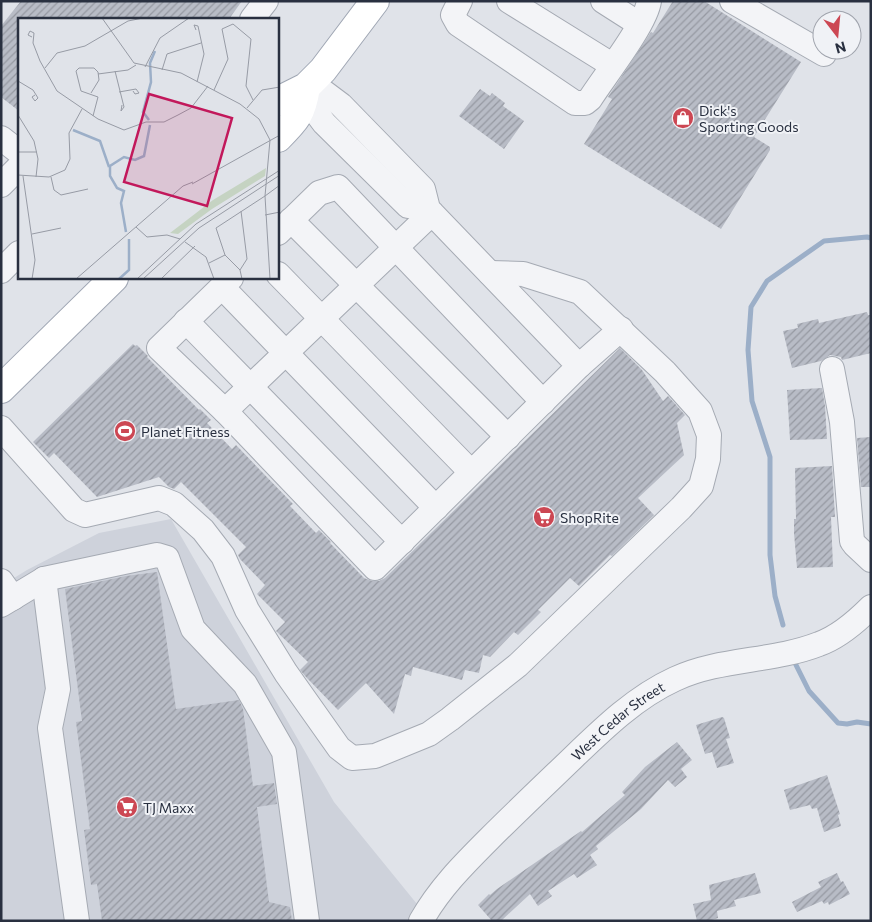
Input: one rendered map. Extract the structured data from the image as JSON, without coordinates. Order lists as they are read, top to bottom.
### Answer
{
  "streets": {
    "street": ["West Cedar Street"]
  },
  "places": {
    "shop": ["Dick's Sporting Goods"],
    "sports": ["Planet Fitness"],
    "supermarket": ["ShopRite", "TJ Maxx"]
  },
  "north": "bottom"
}
